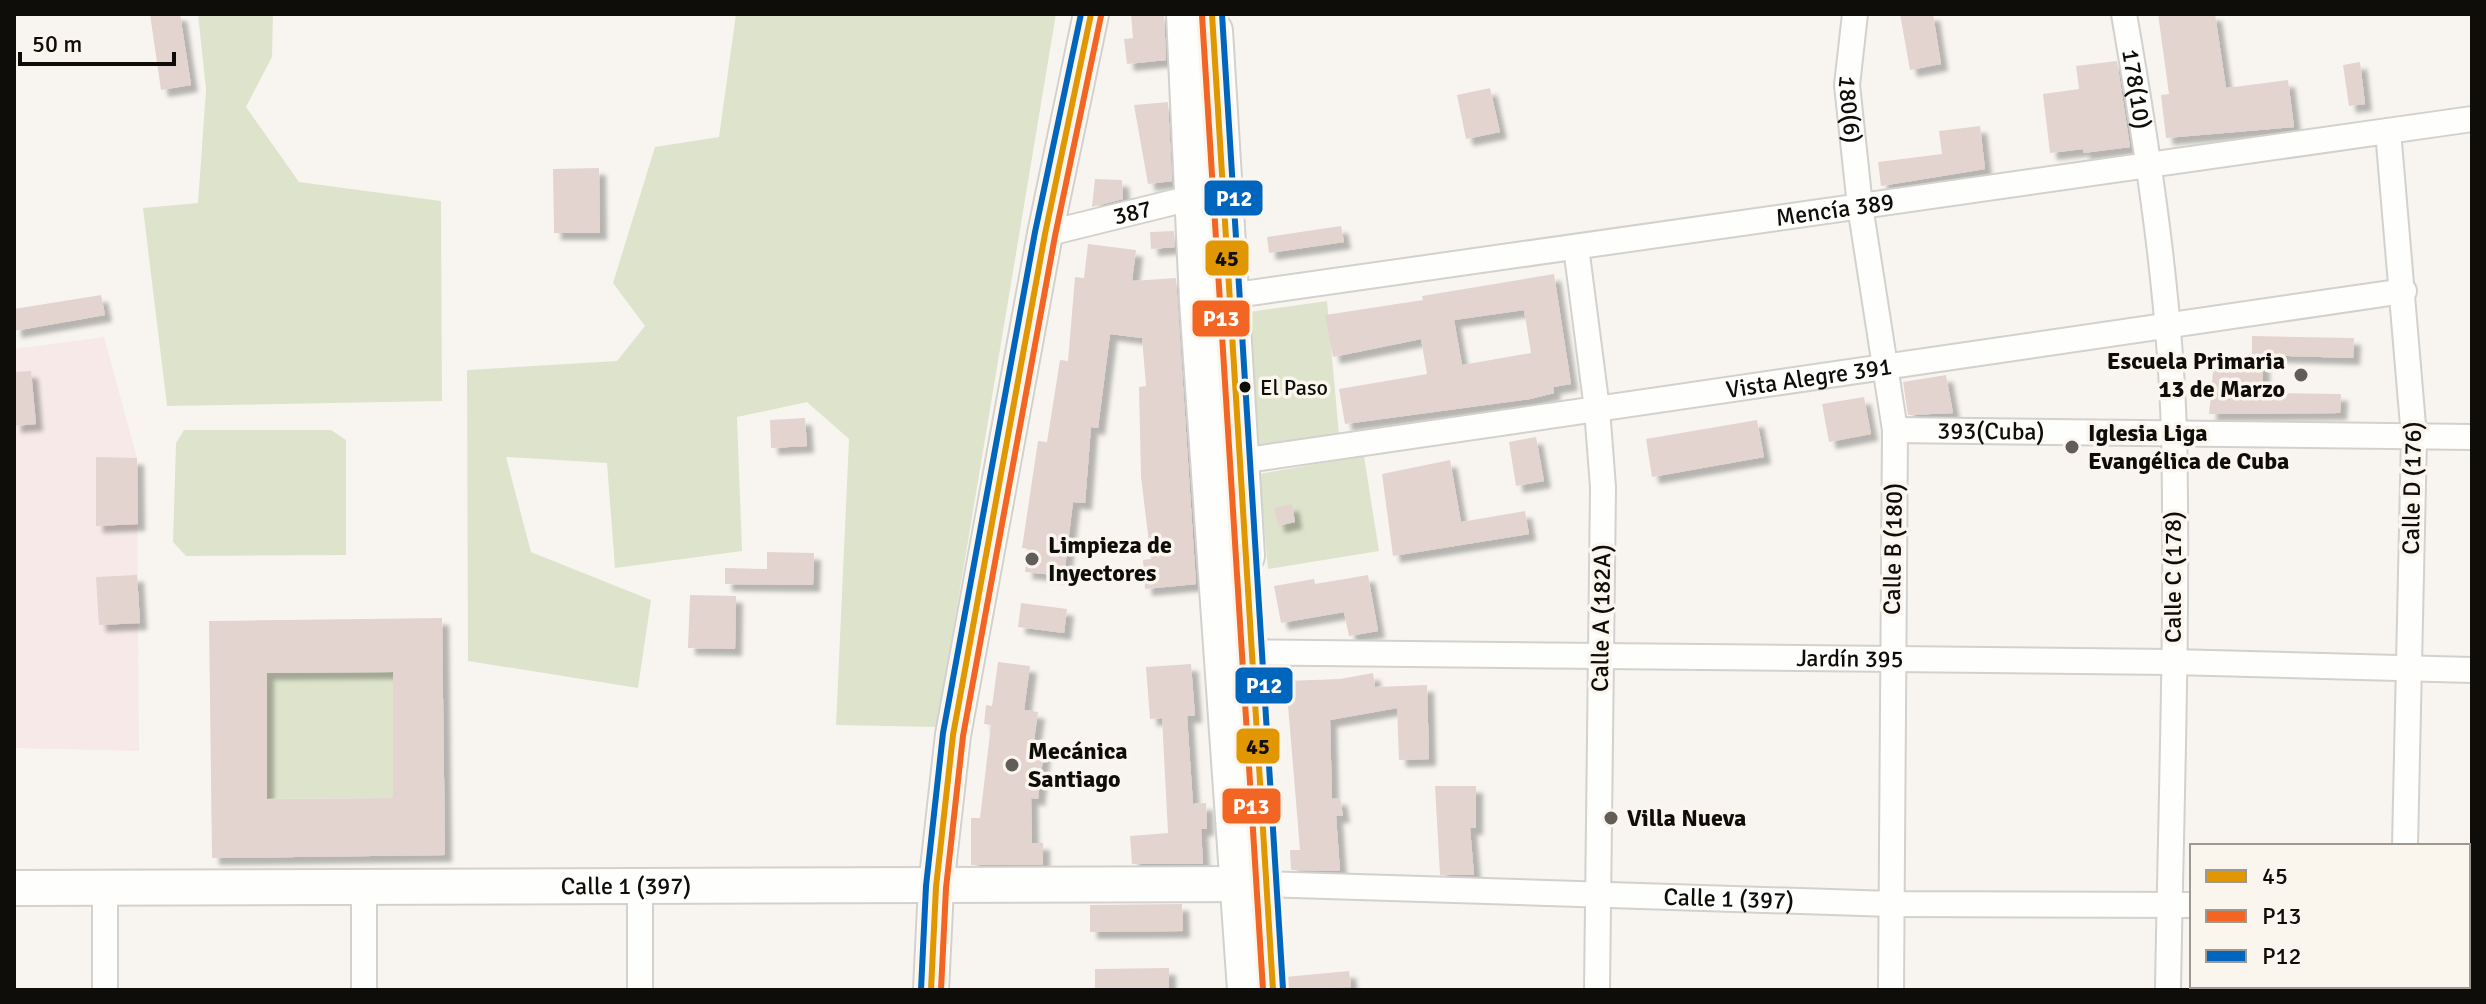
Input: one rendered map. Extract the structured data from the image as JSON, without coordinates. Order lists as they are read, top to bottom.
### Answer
{
  "streets": {
    "street": [
      "178(10)",
      "180(6)",
      "Mencía 389",
      "387",
      "Vista Alegre 391",
      "393(Cuba)",
      "Calle D (176)",
      "Calle B (180)",
      "Calle C (178)",
      "Calle A (182A)",
      "Jardín 395",
      "Calle 1 (397)"
    ]
  },
  "crossings": [
    ["178(10)", "Mencía 389"],
    ["178(10)", "Calle C (178)"],
    ["180(6)", "Mencía 389"],
    ["180(6)", "Calle B (180)"],
    ["Mencía 389", "Calle D (176)"],
    ["Mencía 389", "Calle B (180)"],
    ["Mencía 389", "Calle C (178)"],
    ["Mencía 389", "Calle A (182A)"],
    ["Vista Alegre 391", "Calle D (176)"],
    ["Vista Alegre 391", "Calle B (180)"],
    ["Vista Alegre 391", "Calle C (178)"],
    ["Vista Alegre 391", "Calle A (182A)"],
    ["393(Cuba)", "Calle D (176)"],
    ["393(Cuba)", "Calle B (180)"],
    ["393(Cuba)", "Calle C (178)"],
    ["Calle D (176)", "Jardín 395"],
    ["Calle B (180)", "Jardín 395"],
    ["Calle B (180)", "Calle 1 (397)"],
    ["Calle C (178)", "Jardín 395"],
    ["Calle C (178)", "Calle 1 (397)"],
    ["Calle A (182A)", "Jardín 395"],
    ["Calle A (182A)", "Calle 1 (397)"]
  ],
  "places": [
    "Escuela Primaria 13 de Marzo",
    "El Paso",
    "Iglesia Liga Evangélica de Cuba",
    "Limpieza de Inyectores",
    "Mecánica Santiago",
    "Villa Nueva"
  ],
  "lines": ["transit line 45", "transit line P12", "transit line P13"],
  "legend": ["45", "P13", "P12"],
  "scale_bar": "50 m"
}
